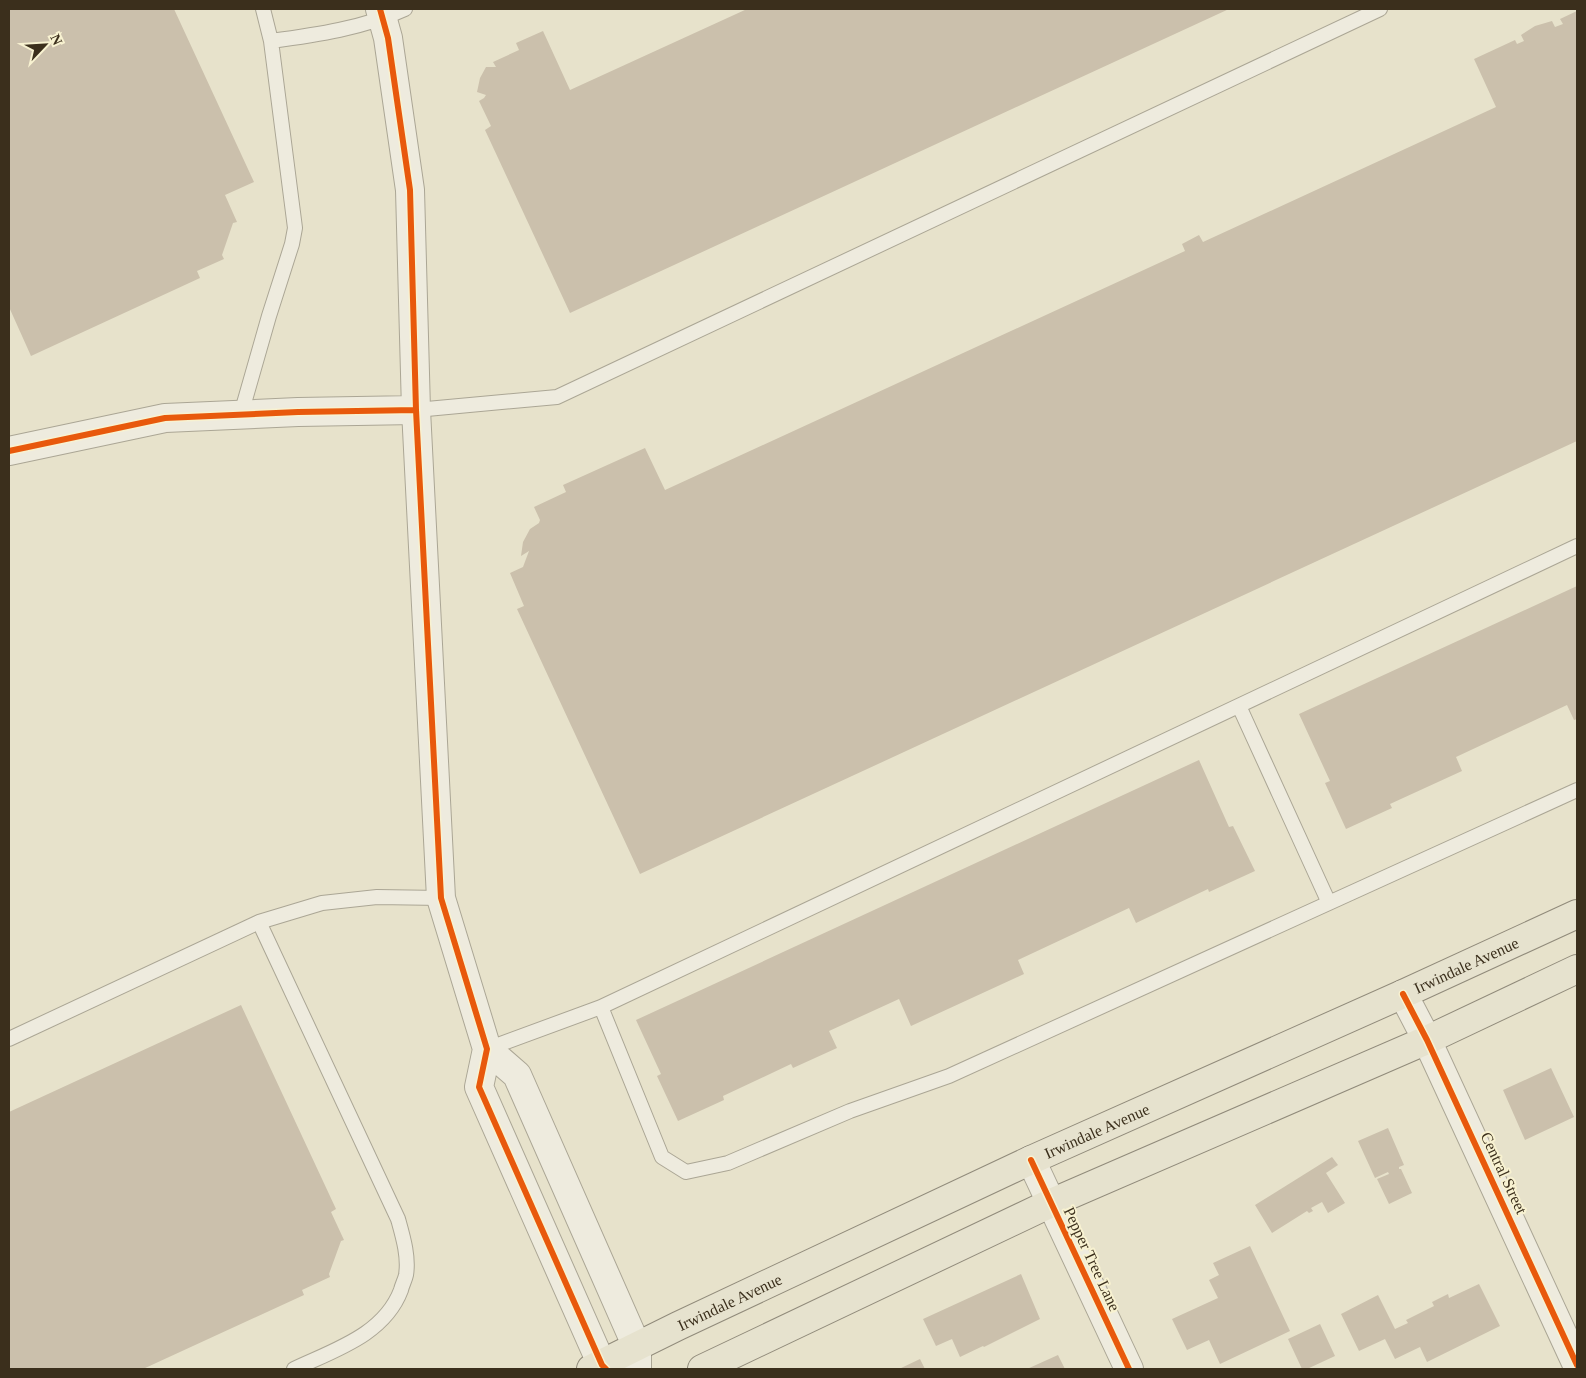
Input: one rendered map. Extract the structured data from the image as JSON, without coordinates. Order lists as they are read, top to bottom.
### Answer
{
  "streets": {
    "main road": ["Irwindale Avenue"],
    "street": ["Central Street", "Pepper Tree Lane"]
  },
  "crossings": [
    ["Irwindale Avenue", "Central Street"],
    ["Irwindale Avenue", "Pepper Tree Lane"]
  ],
  "north": "top right"
}
